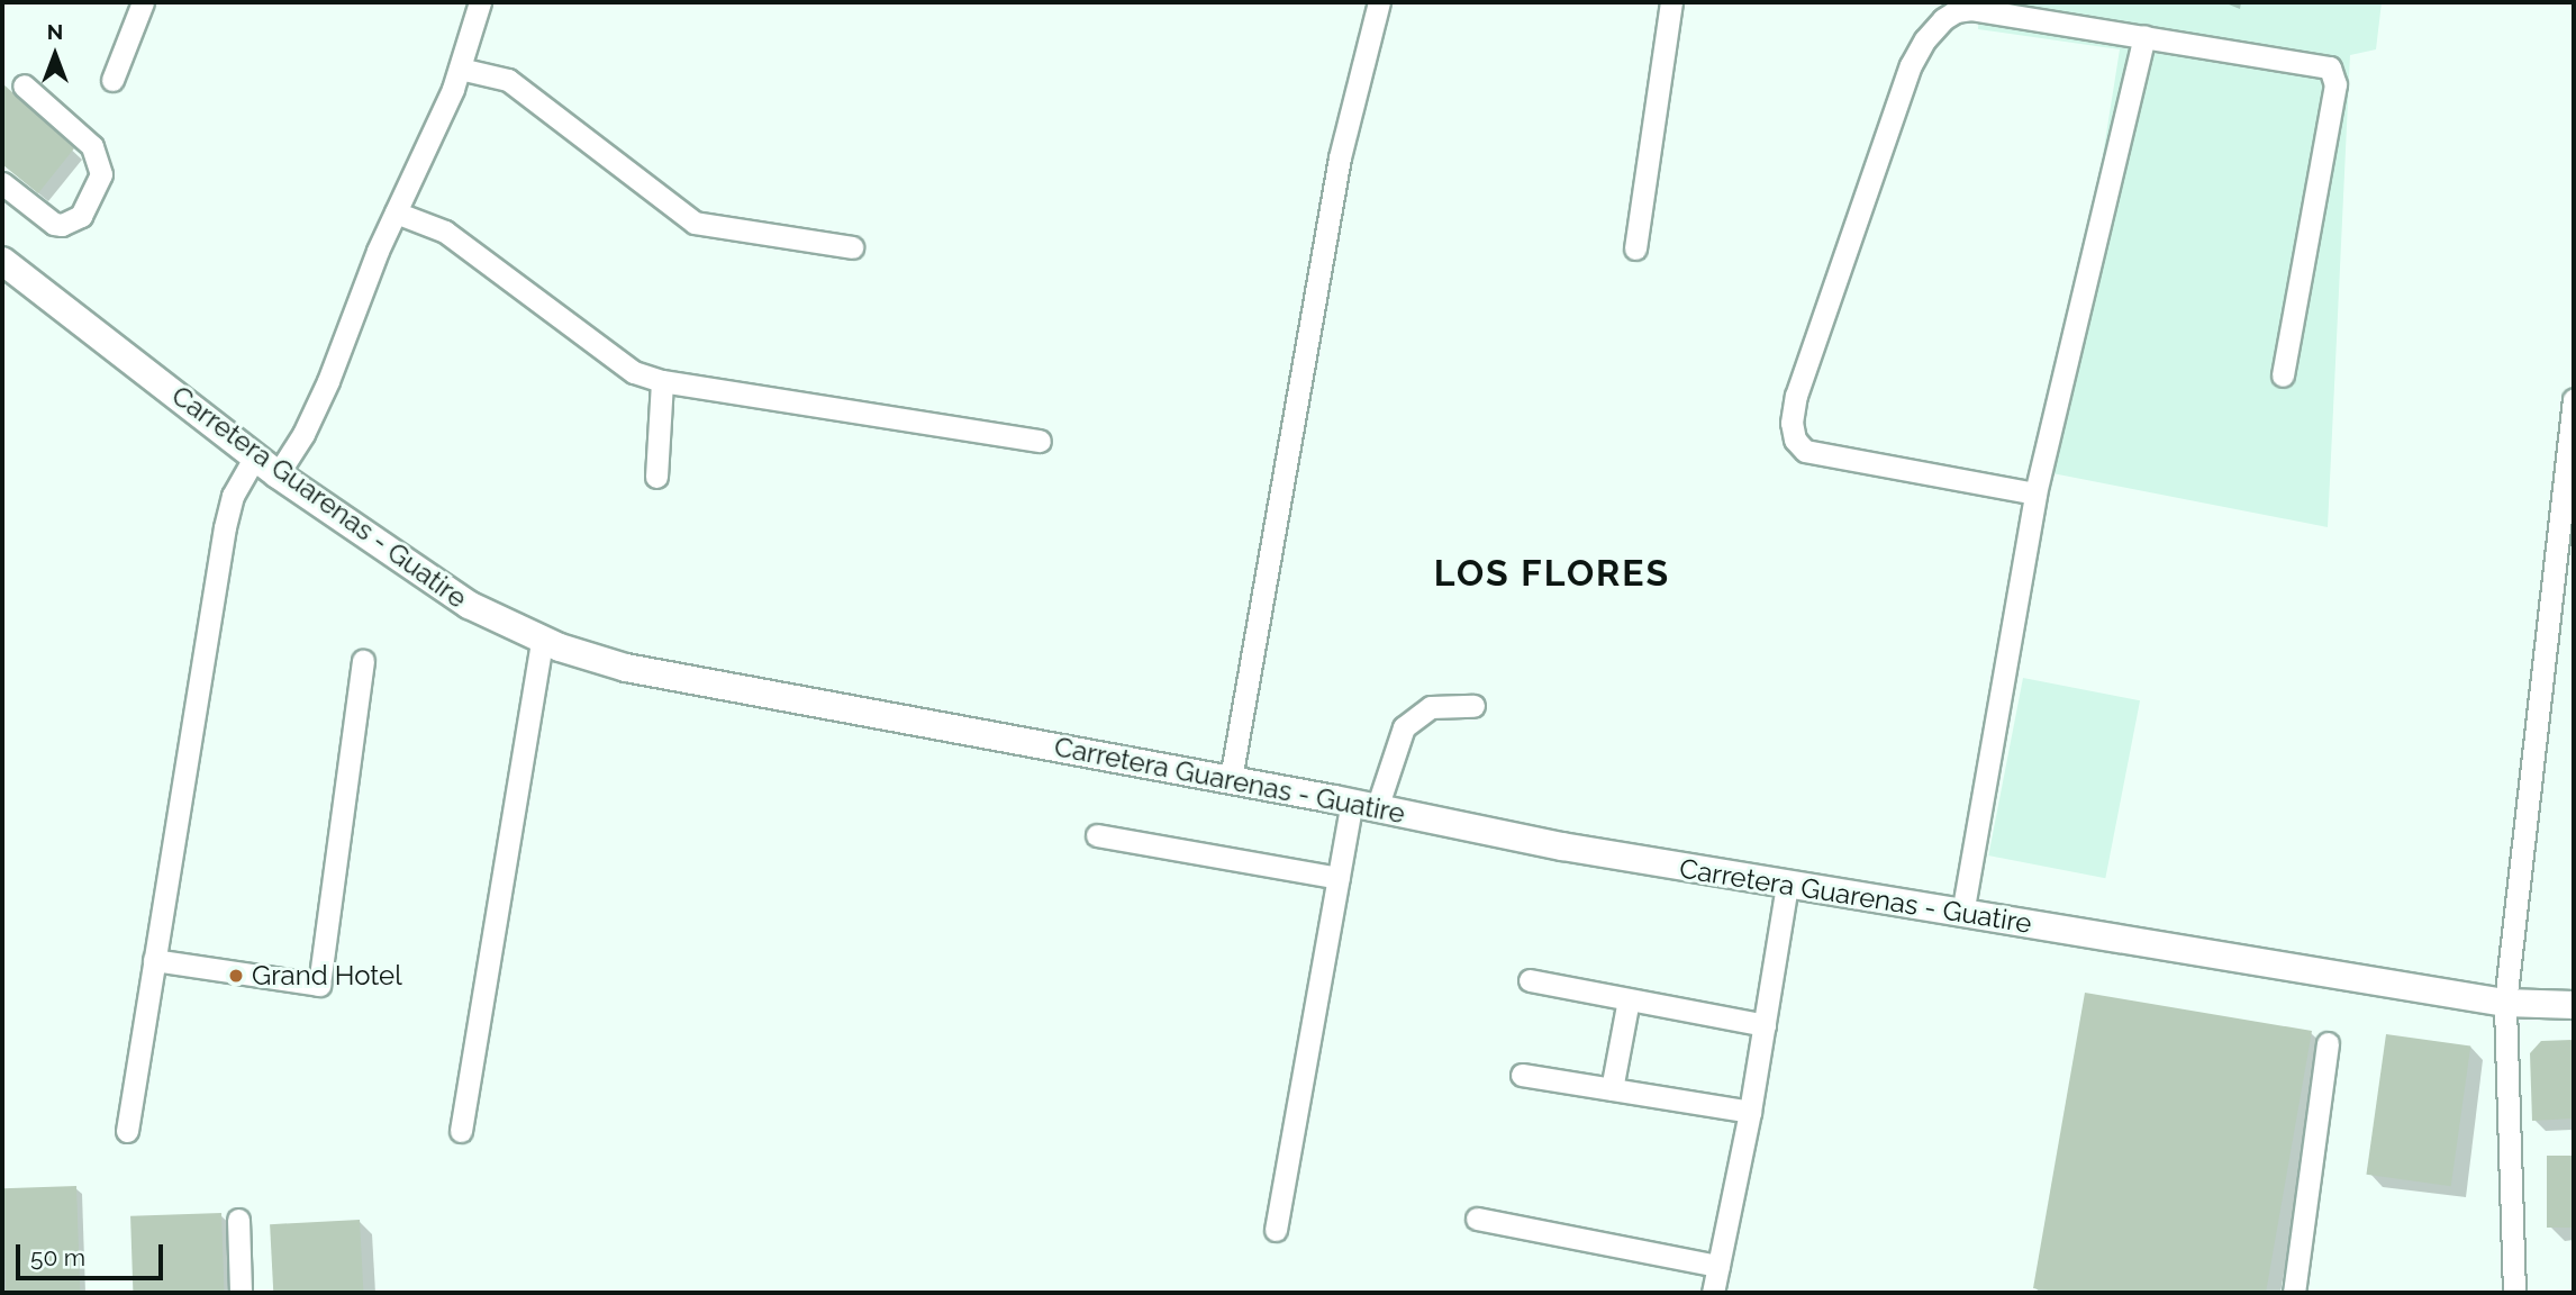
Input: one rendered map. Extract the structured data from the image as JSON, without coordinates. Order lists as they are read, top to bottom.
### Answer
{
  "streets": {
    "main road": ["Carretera Guarenas - Guatire"]
  },
  "districts": ["LOS FLORES"],
  "places": ["Grand Hotel"],
  "scale_bar": "50 m",
  "north": "top"
}
